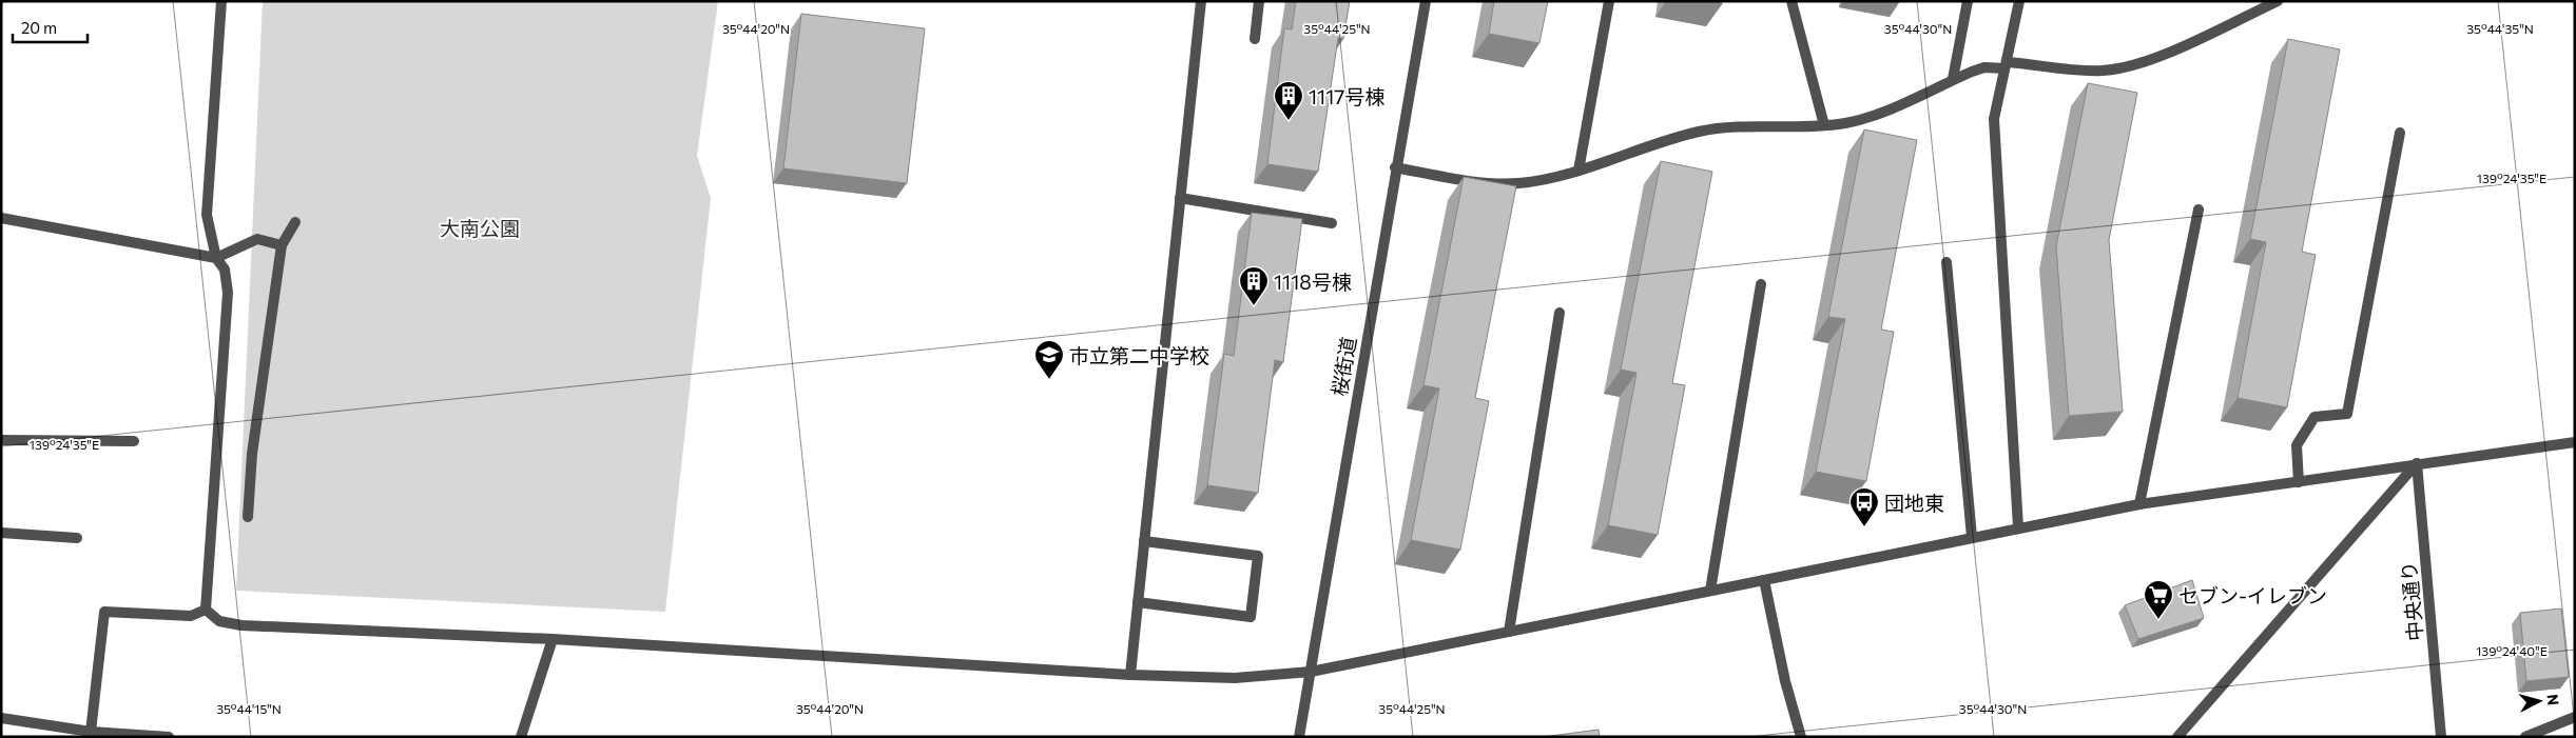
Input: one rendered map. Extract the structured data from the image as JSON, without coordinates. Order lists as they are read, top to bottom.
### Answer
{
  "streets": {
    "street": ["桜街道", "中央通り"]
  },
  "parks": ["大南公園"],
  "places": {
    "building": ["1117号棟", "1118号棟"],
    "school or university": ["市立第二中学校"],
    "bus stop": ["団地東"],
    "supermarket": ["セブン-イレブン"]
  },
  "scale_bar": "20 m",
  "north": "right",
  "coordinates": [
    "35°44'20\"N",
    "35°44'25\"N",
    "35°44'30\"N",
    "35°44'35\"N",
    "139°24'35\"E",
    "139°24'40\"E",
    "35°44'15\"N"
  ]
}
